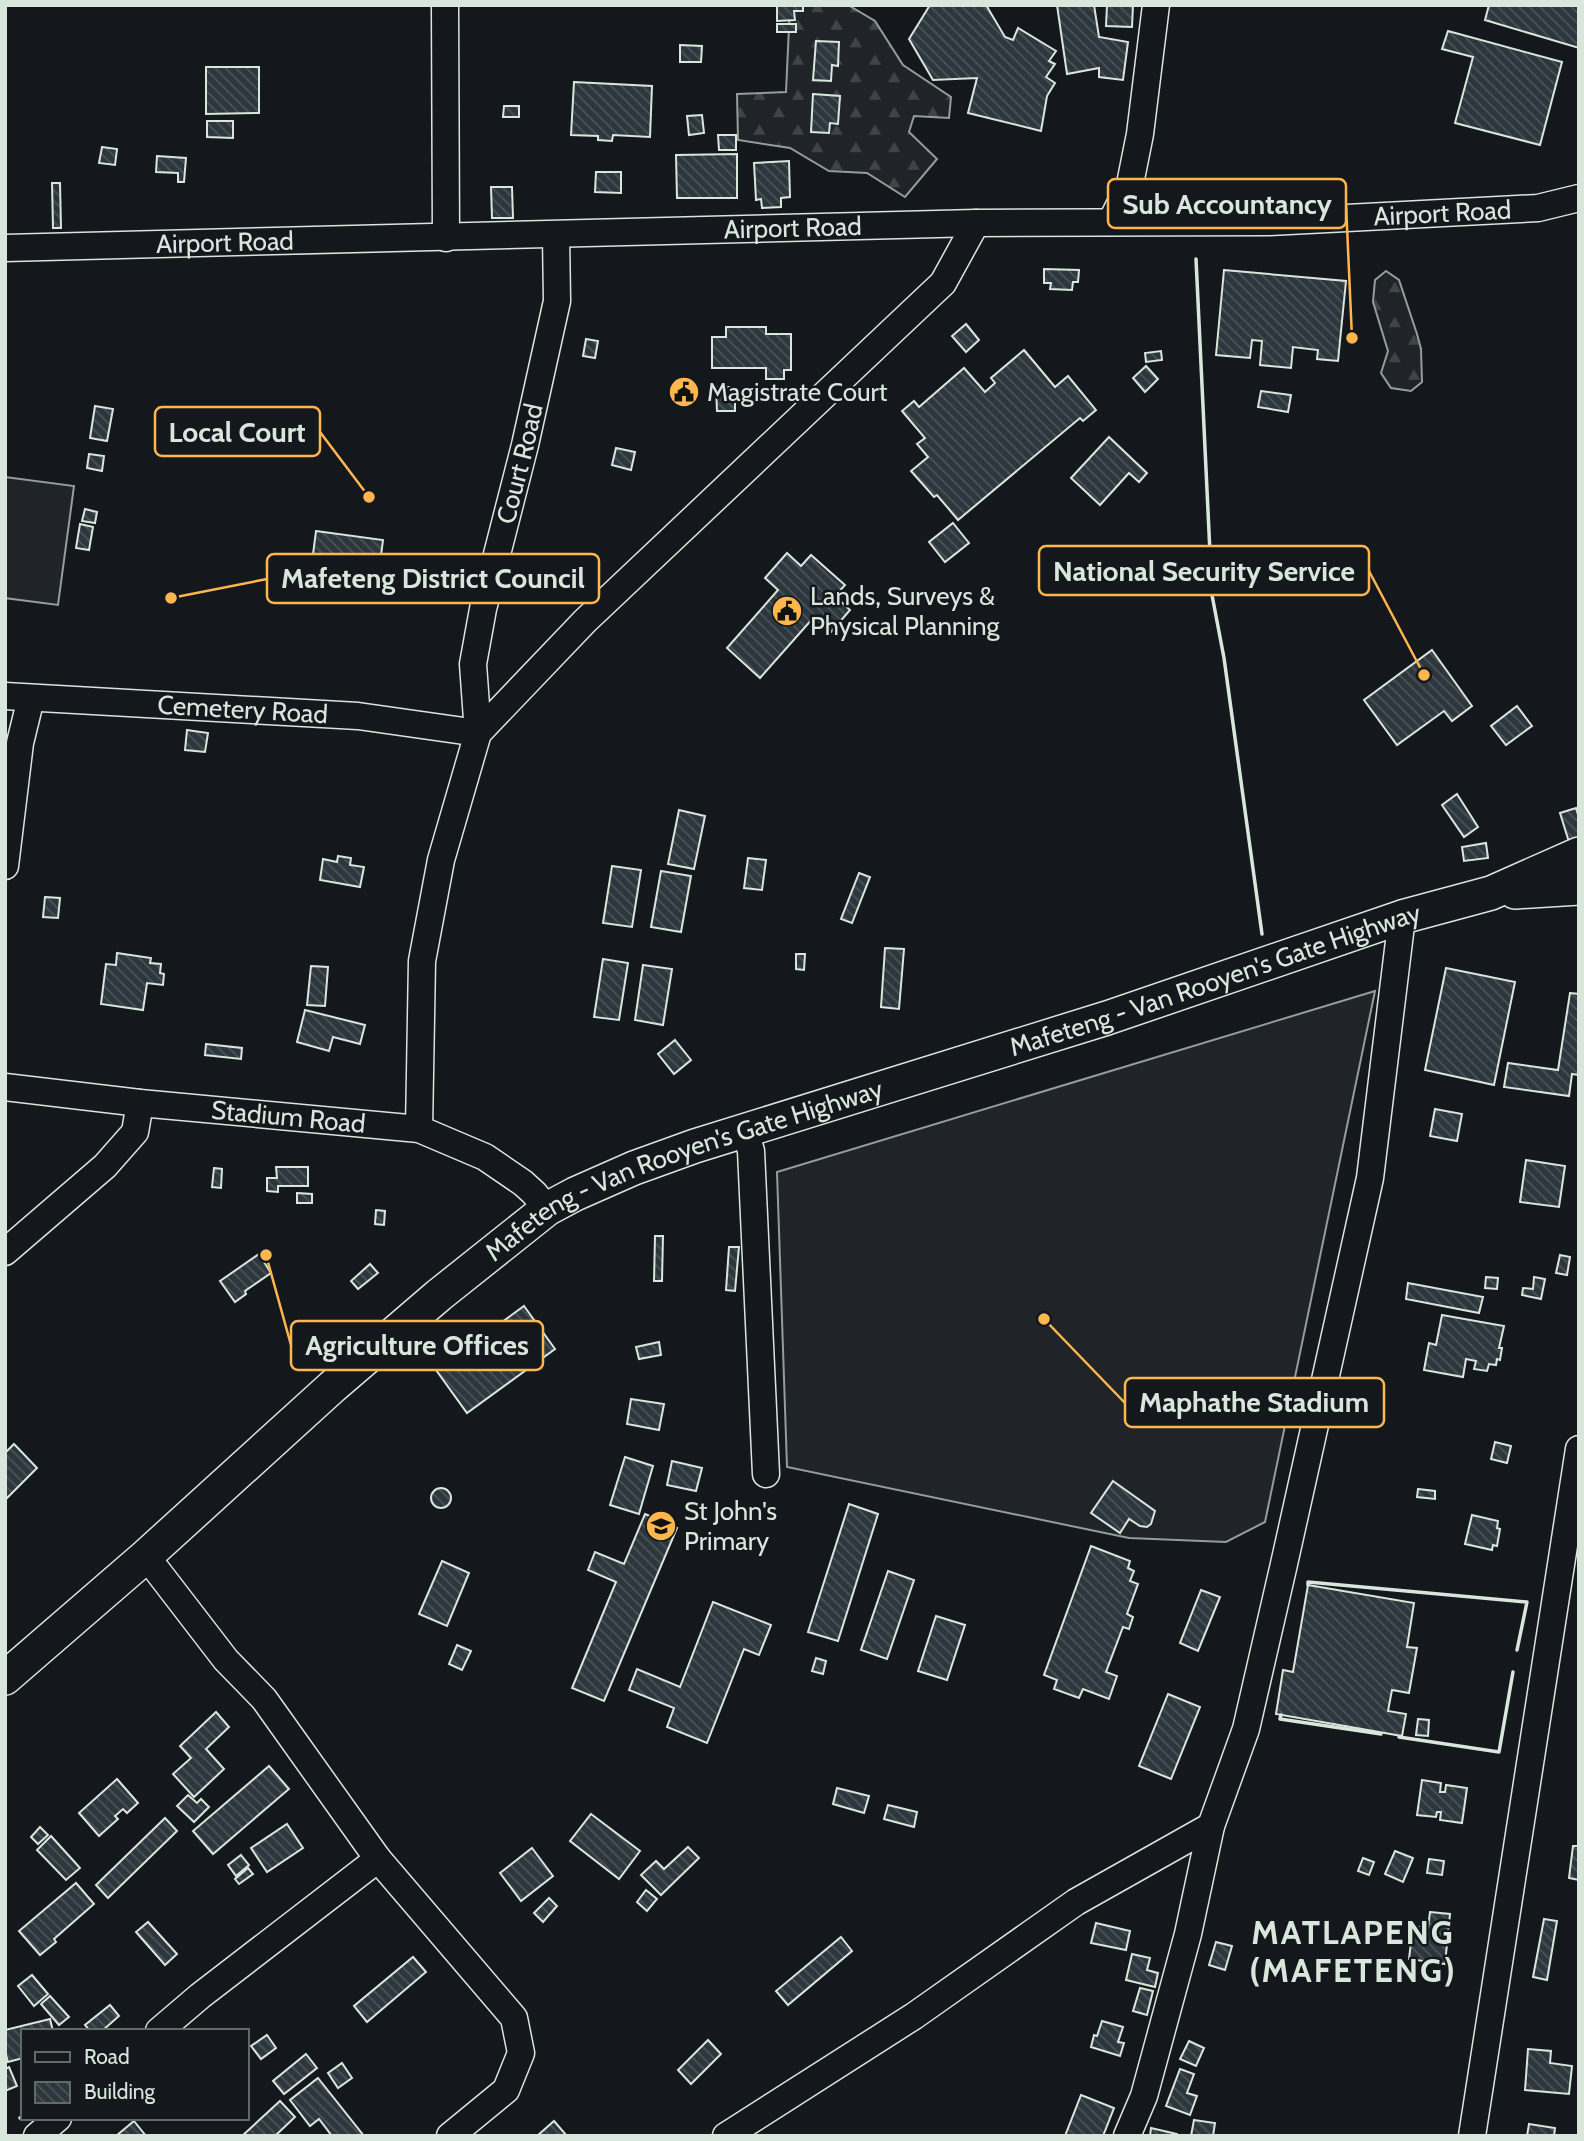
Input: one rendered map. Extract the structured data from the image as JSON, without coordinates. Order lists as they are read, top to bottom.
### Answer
{
  "streets": {
    "main road": ["Mafeteng - Van Rooyen's Gate Highway"],
    "street": [
      "Airport Road",
      "Court Road",
      "Cemetery Road",
      "Stadium Road"
    ]
  },
  "crossings": [
    ["Airport Road", "Court Road"],
    ["Court Road", "Cemetery Road"],
    ["Mafeteng - Van Rooyen's Gate Highway", "Stadium Road"]
  ],
  "districts": ["MATLAPENG (MAFETENG)"],
  "places": {
    "other": [
      "Sub Accountancy",
      "Local Court",
      "Mafeteng District Council",
      "National Security Service",
      "Agriculture Offices",
      "Maphathe Stadium"
    ],
    "public building": ["Magistrate Court", "Lands, Surveys & Physical Planning"],
    "school or university": ["St John's Primary"]
  },
  "legend": ["Road", "Building"]
}
